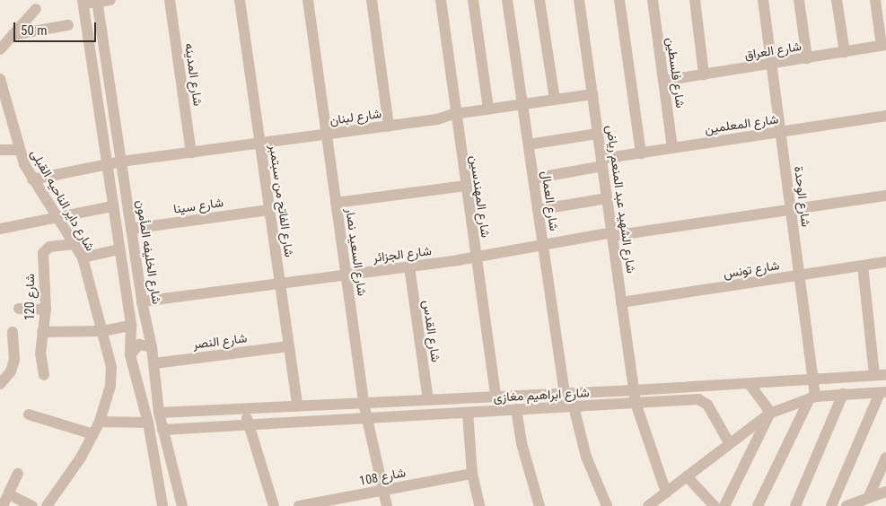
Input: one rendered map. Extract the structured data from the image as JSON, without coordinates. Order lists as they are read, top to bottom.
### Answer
{
  "streets": {
    "street": [
      "شارع العراق",
      "شارع فلسطين",
      "شارع المدينه",
      "شارع لبنان",
      "شارع المعلمين",
      "شارع المهندسين",
      "شارع الوحدة",
      "شارع الشهيد عبد المنعم رياض",
      "شارع داير الناحيه القبلى",
      "شارع الفاتح من سبتمبر",
      "شارع العمال",
      "شارع سينا",
      "شارع الخليفه المأمون",
      "شارع السعيد نصار",
      "شارع الجزائر",
      "شارع تونس",
      "شارع 120",
      "شارع القدس",
      "شارع النصر",
      "شارع ابراهيم مغازى",
      "شارع 108"
    ]
  },
  "crossings": [
    ["شارع العراق", "شارع فلسطين"],
    ["شارع العراق", "شارع الوحدة"],
    ["شارع فلسطين", "شارع المعلمين"],
    ["شارع المدينه", "شارع لبنان"],
    ["شارع لبنان", "شارع المهندسين"],
    ["شارع لبنان", "شارع الشهيد عبد المنعم رياض"],
    ["شارع لبنان", "شارع داير الناحيه القبلى"],
    ["شارع لبنان", "شارع الفاتح من سبتمبر"],
    ["شارع لبنان", "شارع العمال"],
    ["شارع لبنان", "شارع الخليفه المأمون"],
    ["شارع لبنان", "شارع السعيد نصار"],
    ["شارع المعلمين", "شارع الوحدة"],
    ["شارع المعلمين", "شارع الشهيد عبد المنعم رياض"],
    ["شارع المعلمين", "شارع العمال"],
    ["شارع المهندسين", "شارع الجزائر"],
    ["شارع المهندسين", "شارع ابراهيم مغازى"],
    ["شارع الوحدة", "شارع الجزائر"],
    ["شارع الوحدة", "شارع تونس"],
    ["شارع الوحدة", "شارع ابراهيم مغازى"],
    ["شارع الشهيد عبد المنعم رياض", "شارع الجزائر"],
    ["شارع الشهيد عبد المنعم رياض", "شارع تونس"],
    ["شارع الشهيد عبد المنعم رياض", "شارع ابراهيم مغازى"],
    ["شارع داير الناحيه القبلى", "شارع 120"],
    ["شارع الفاتح من سبتمبر", "شارع سينا"],
    ["شارع الفاتح من سبتمبر", "شارع الجزائر"],
    ["شارع الفاتح من سبتمبر", "شارع النصر"],
    ["شارع الفاتح من سبتمبر", "شارع ابراهيم مغازى"],
    ["شارع العمال", "شارع الجزائر"],
    ["شارع العمال", "شارع ابراهيم مغازى"],
    ["شارع سينا", "شارع الخليفه المأمون"],
    ["شارع الخليفه المأمون", "شارع الجزائر"],
    ["شارع الخليفه المأمون", "شارع النصر"],
    ["شارع الخليفه المأمون", "شارع ابراهيم مغازى"],
    ["شارع السعيد نصار", "شارع الجزائر"],
    ["شارع السعيد نصار", "شارع ابراهيم مغازى"],
    ["شارع السعيد نصار", "شارع 108"],
    ["شارع الجزائر", "شارع القدس"],
    ["شارع القدس", "شارع ابراهيم مغازى"]
  ],
  "scale_bar": "50 m"
}
